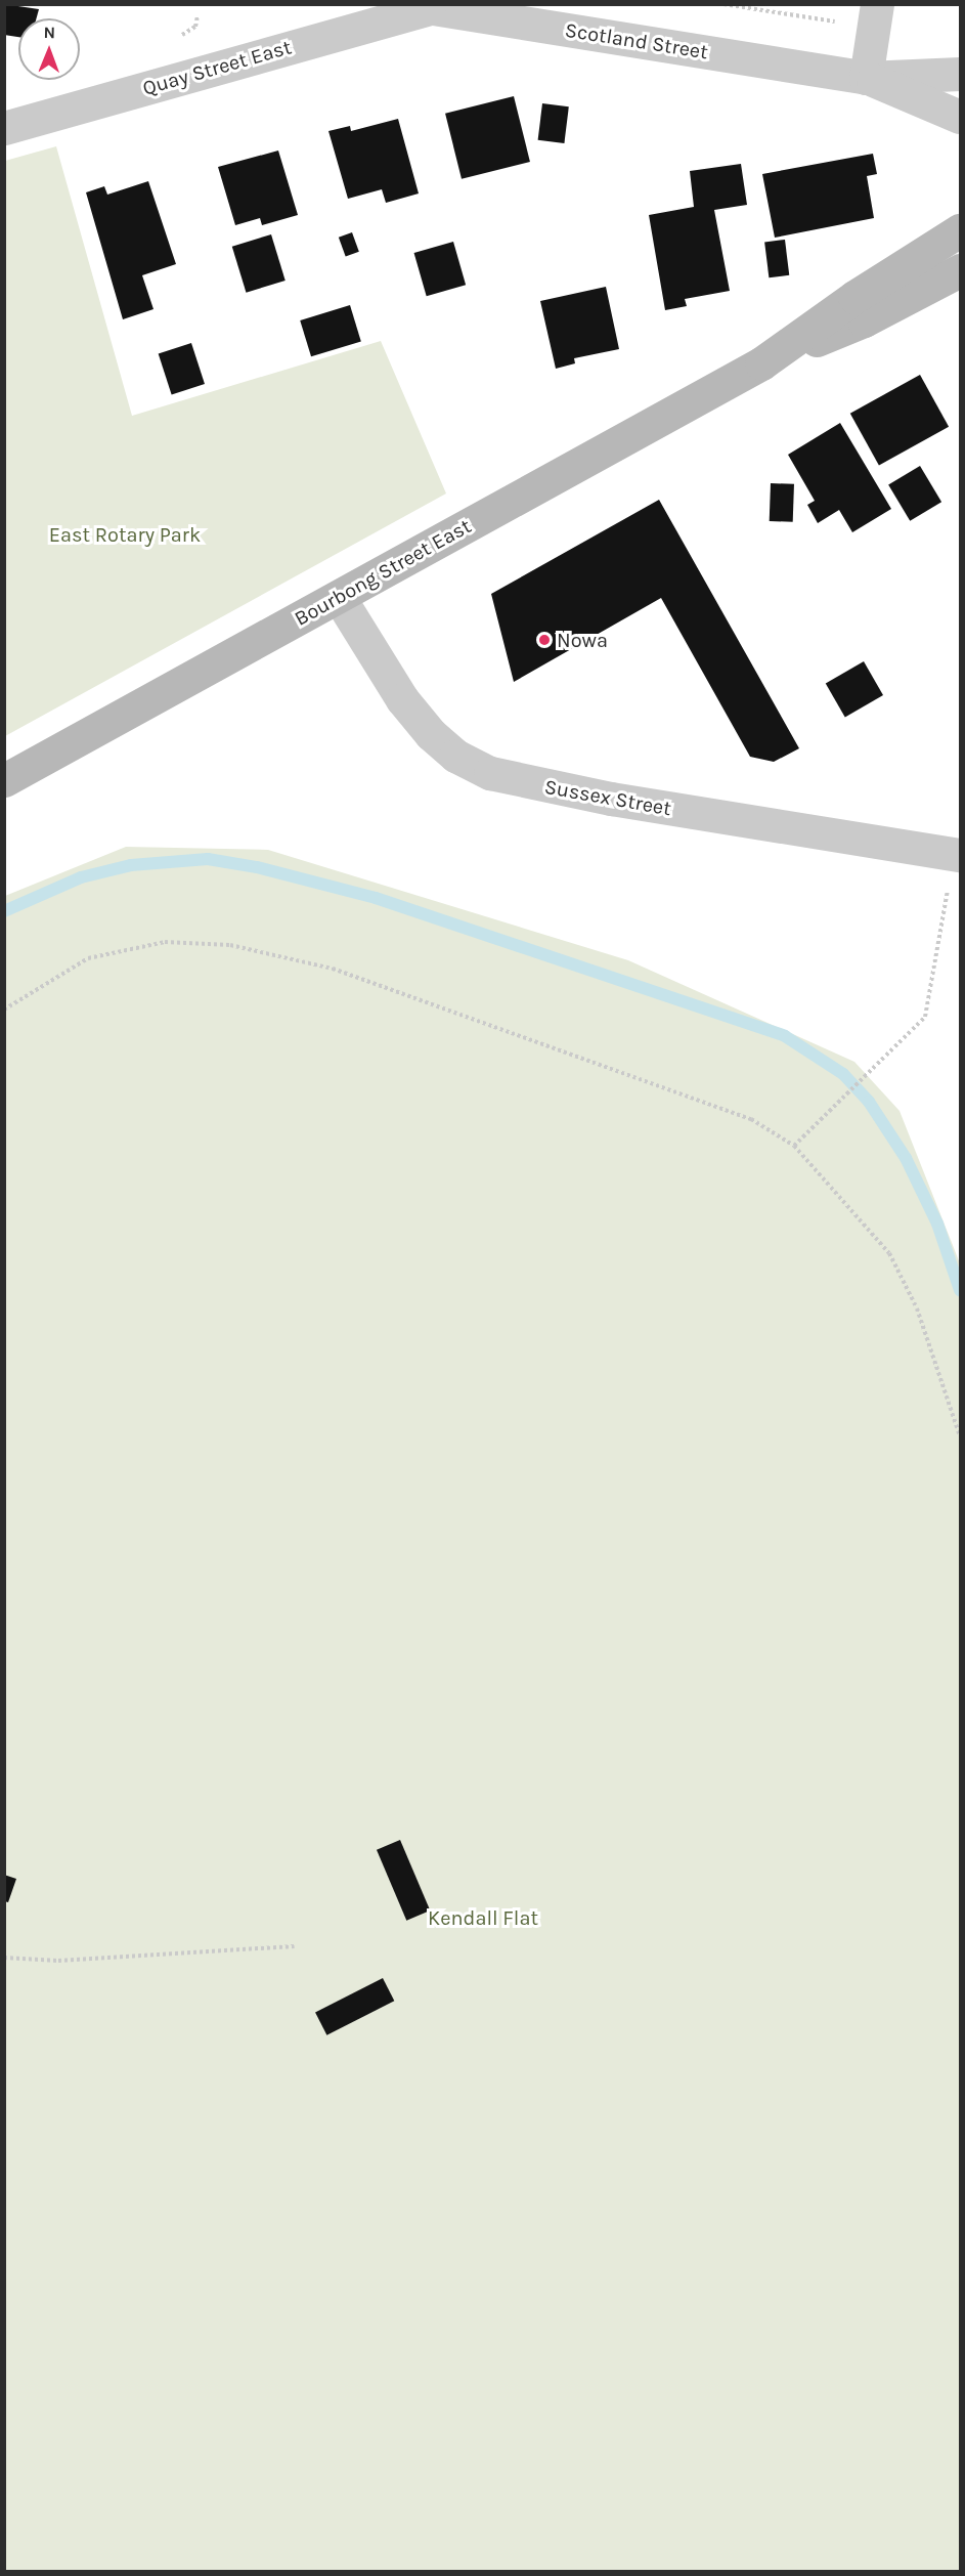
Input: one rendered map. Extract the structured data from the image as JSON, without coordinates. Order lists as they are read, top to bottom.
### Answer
{
  "streets": {
    "main road": ["Bourbong Street East"],
    "street": ["Scotland Street", "Quay Street East", "Sussex Street"]
  },
  "crossings": [
    ["Scotland Street", "Quay Street East"],
    ["Bourbong Street East", "Sussex Street"]
  ],
  "parks": ["East Rotary Park", "Kendall Flat"],
  "places": ["Nowa"],
  "north": "top"
}
